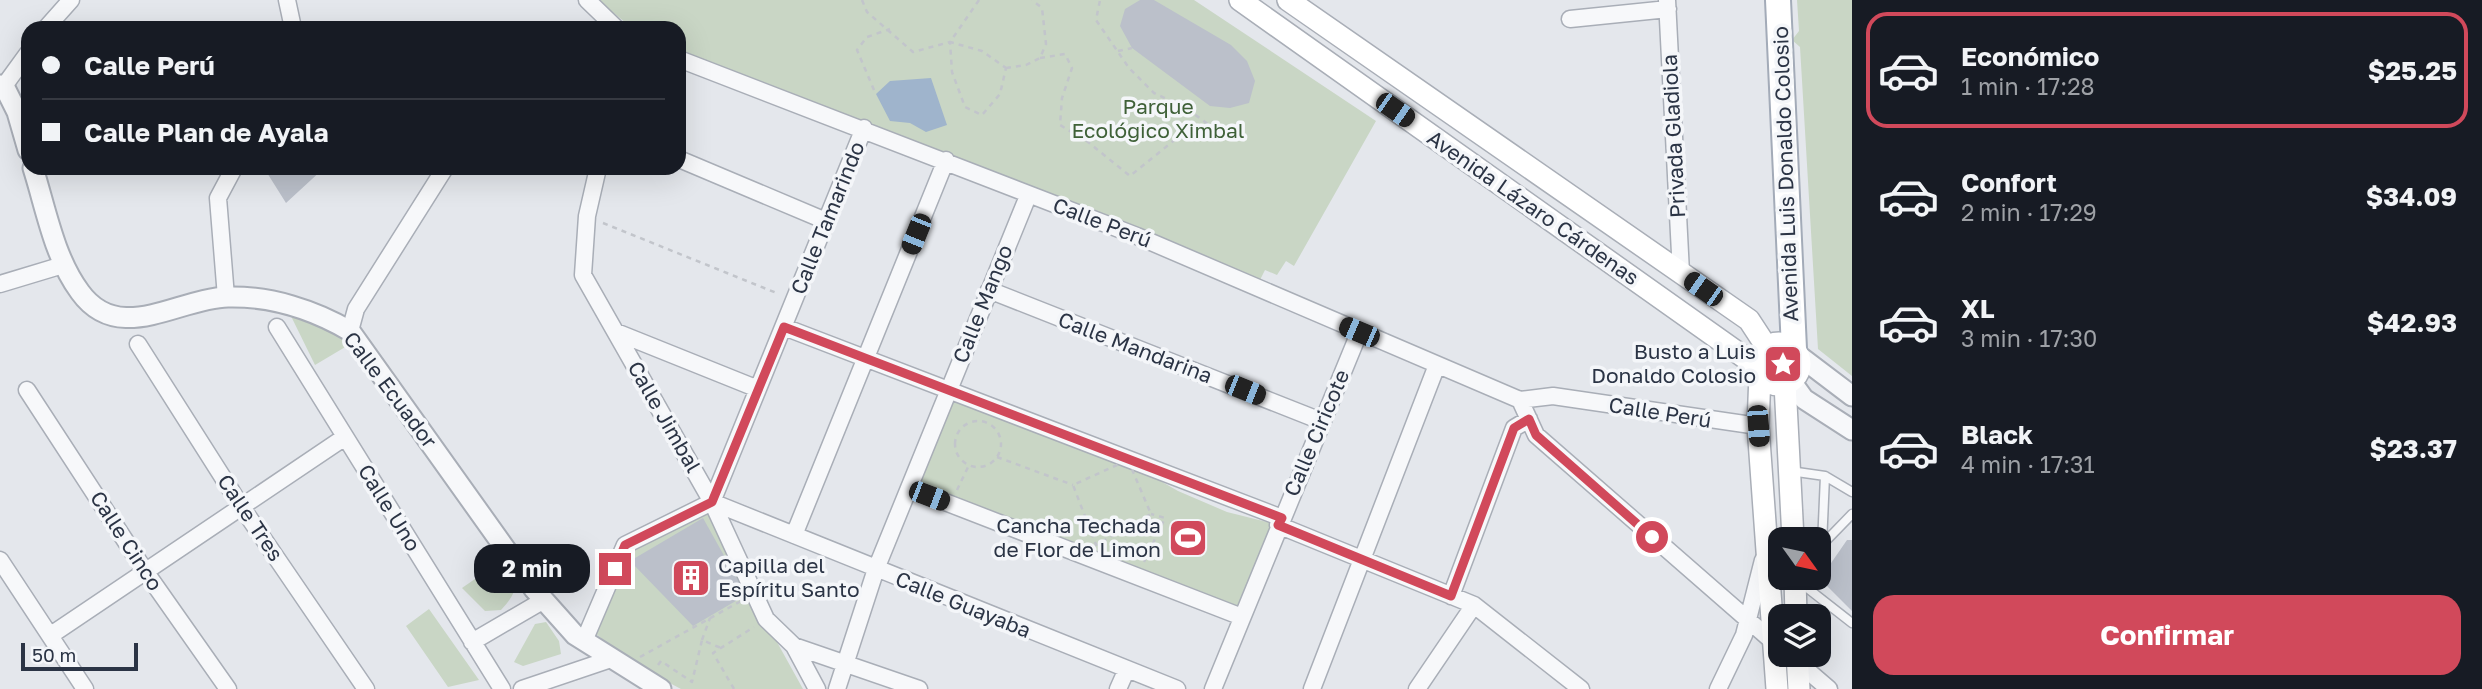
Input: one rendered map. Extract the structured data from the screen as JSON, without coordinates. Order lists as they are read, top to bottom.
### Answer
{
  "streets": {
    "main road": ["Avenida Luis Donaldo Colosio", "Avenida Lázaro Cárdenas"],
    "street": [
      "Privada Gladiola",
      "Calle Tamarindo",
      "Calle Perú",
      "Calle Mango",
      "Calle Mandarina",
      "Calle Ecuador",
      "Calle Jimbal",
      "Calle Ciricote",
      "Calle Uno",
      "Calle Tres",
      "Calle Cinco",
      "Calle Guayaba"
    ]
  },
  "crossings": [
    ["Privada Gladiola", "Avenida Lázaro Cárdenas"],
    ["Avenida Luis Donaldo Colosio", "Avenida Lázaro Cárdenas"],
    ["Calle Tamarindo", "Calle Perú"],
    ["Calle Tamarindo", "Calle Jimbal"],
    ["Calle Tamarindo", "Calle Guayaba"],
    ["Calle Perú", "Calle Mango"],
    ["Calle Perú", "Calle Ciricote"],
    ["Calle Mango", "Calle Mandarina"],
    ["Calle Mango", "Calle Guayaba"],
    ["Calle Mandarina", "Calle Ciricote"],
    ["Calle Jimbal", "Calle Guayaba"]
  ],
  "parks": ["Parque Ecológico Ximbal"],
  "places": {
    "place": ["Busto a Luis Donaldo Colosio"],
    "sports": ["Cancha Techada de Flor de Limon"],
    "building": ["Capilla del Espíritu Santo"]
  },
  "scale_bar": "50 m",
  "north": "bottom right",
  "page": {
    "list": [
      {
        "name": "Económico",
        "note": "1 min · 17:28",
        "value": "$25.25"
      },
      {
        "name": "Confort",
        "note": "2 min · 17:29",
        "value": "$34.09"
      },
      {
        "name": "XL",
        "note": "3 min · 17:30",
        "value": "$42.93"
      },
      {
        "name": "Black",
        "note": "4 min · 17:31",
        "value": "$23.37"
      }
    ],
    "banner": ["Calle Perú", "Calle Plan de Ayala"],
    "bubble": "2 min",
    "buttons": "Confirmar",
    "scale": "50 m"
  }
}
